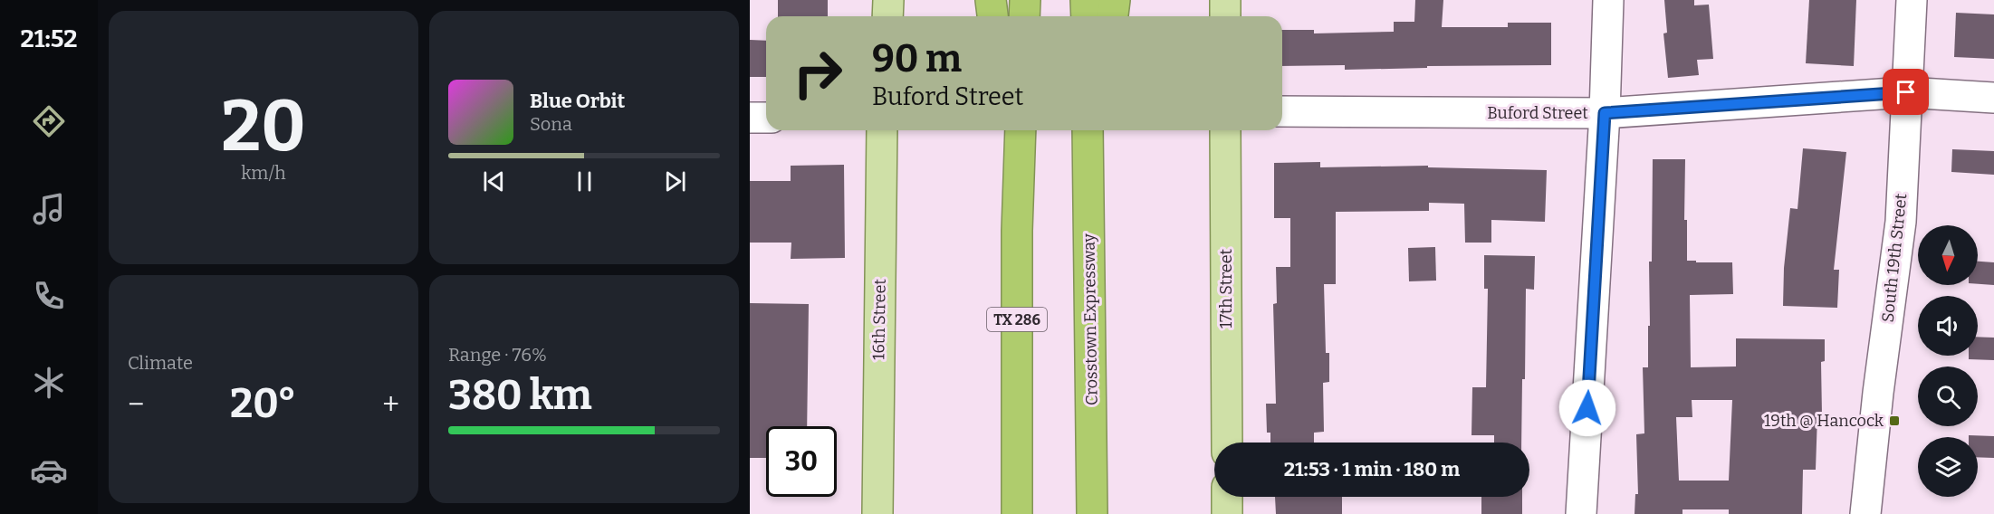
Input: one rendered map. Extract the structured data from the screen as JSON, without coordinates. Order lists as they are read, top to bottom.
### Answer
{
  "streets": {
    "highway": ["TX 286", "Crosstown Expressway"],
    "main road": ["17th Street", "16th Street"],
    "street": ["Buford Street", "South 19th Street"]
  },
  "crossings": [
    ["Buford Street", "South 19th Street"]
  ],
  "places": {
    "transit": ["19th @ Hancock"]
  },
  "north": "bottom",
  "page": {
    "tabs": "21:52",
    "tile": [
      ["20", "km/h"],
      "Climate",
      ["Range · 76%", "380 km"]
    ],
    "turn": ["90 m", "Buford Street"],
    "song": ["Blue Orbit", "Sona"],
    "heat": ["−", "20°", "+"],
    "limit": "30",
    "trip": "21:53 · 1 min · 180 m"
  }
}
